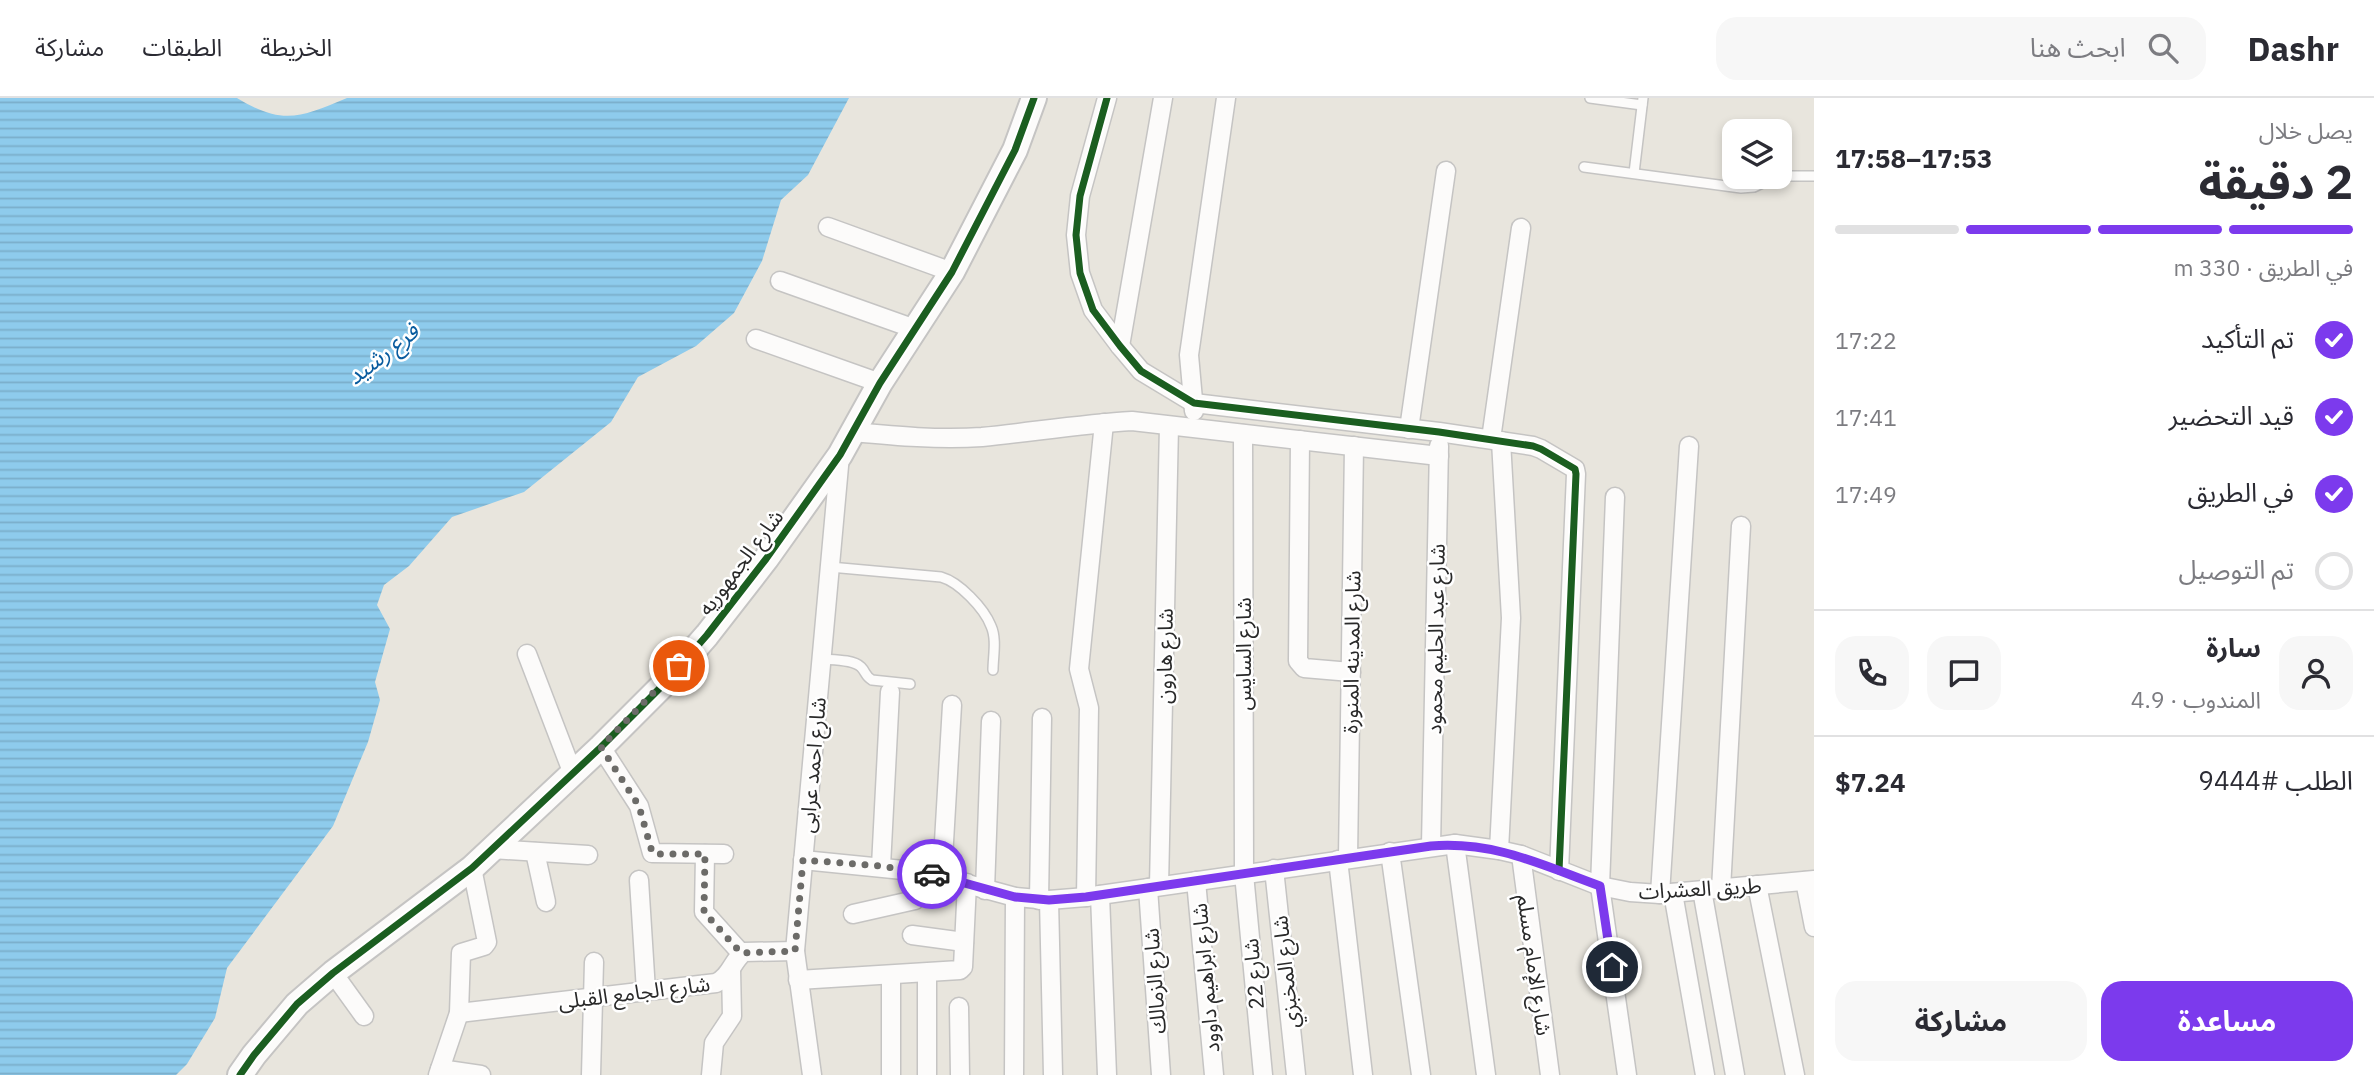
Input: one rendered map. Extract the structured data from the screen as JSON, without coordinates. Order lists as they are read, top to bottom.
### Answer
{
  "streets": {
    "street": [
      "شارع الجمهوريه",
      "شارع عبد الحليم محمود",
      "شارع المدينه المنورة",
      "شارع السايس",
      "شارع هارون",
      "شارع احمد عرابى",
      "طريق العشرات",
      "شارع الإمام مسلم",
      "شارع المخبزي",
      "شارع 22",
      "شارع ابراهيم داوود",
      "شارع الزمالك",
      "شارع الجامع القبلى"
    ]
  },
  "crossings": [
    ["شارع الجمهوريه", "شارع احمد عرابى"],
    ["شارع عبد الحليم محمود", "طريق العشرات"],
    ["شارع المدينه المنورة", "طريق العشرات"],
    ["شارع السايس", "طريق العشرات"],
    ["شارع السايس", "شارع 22"],
    ["شارع هارون", "طريق العشرات"],
    ["شارع هارون", "شارع الزمالك"],
    ["شارع احمد عرابى", "طريق العشرات"],
    ["طريق العشرات", "شارع الإمام مسلم"],
    ["طريق العشرات", "شارع المخبزي"],
    ["طريق العشرات", "شارع 22"],
    ["طريق العشرات", "شارع ابراهيم داوود"],
    ["طريق العشرات", "شارع الزمالك"]
  ],
  "water": ["فرع رشيد"],
  "page": {
    "header": "Dashr",
    "search": "ابحث هنا",
    "nav": ["الخريطة", "الطبقات", "مشاركة"],
    "heading": ["2 دقيقة", "يصل خلال", "17:53–17:58"],
    "panel": [
      "سارة",
      "المندوب · 4.9",
      "الطلب #9444",
      "$7.24"
    ],
    "bar": "في الطريق · 330 m",
    "list": [
      ["تم التأكيد", "17:22"],
      ["قيد التحضير", "17:41"],
      ["في الطريق", "17:49"],
      "تم التوصيل"
    ],
    "buttons": ["مساعدة", "مشاركة"]
  }
}
